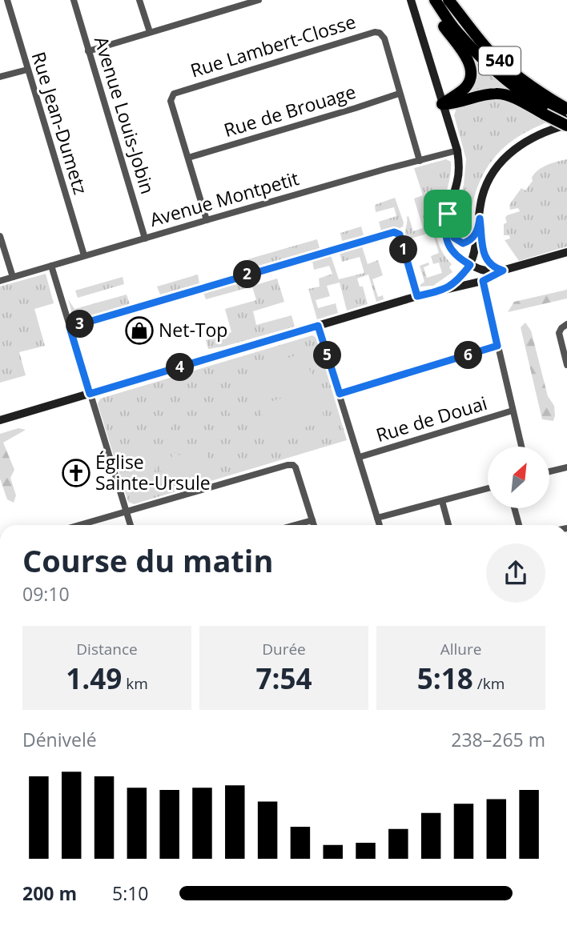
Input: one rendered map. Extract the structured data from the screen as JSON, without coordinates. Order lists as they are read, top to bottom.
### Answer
{
  "streets": {
    "highway": ["540"],
    "street": [
      "Rue Lambert-Closse",
      "Rue de Brouage",
      "Avenue Louis-Jobin",
      "Rue Jean-Dumetz",
      "Avenue Montpetit",
      "Rue de Douai"
    ]
  },
  "crossings": [
    ["Rue Lambert-Closse", "Rue de Brouage"],
    ["Rue Lambert-Closse", "Avenue Montpetit"],
    ["Avenue Louis-Jobin", "Avenue Montpetit"],
    ["Rue Jean-Dumetz", "Avenue Montpetit"]
  ],
  "places": {
    "shop": ["Net-Top"],
    "church": ["Église Sainte-Ursule"]
  },
  "north": "top right",
  "page": {
    "pins": [
      "1",
      "2",
      "3",
      "5",
      "6",
      "4"
    ],
    "heading": ["Course du matin", "09:10"],
    "stats": [
      ["Distance", "1.49 km"],
      ["Durée", "7:54"],
      ["Allure", "5:18 /km"]
    ],
    "chart": ["Dénivelé", "238–265 m"],
    "list": [
      {
        "name": "200 m",
        "note": "5:10"
      }
    ]
  }
}
